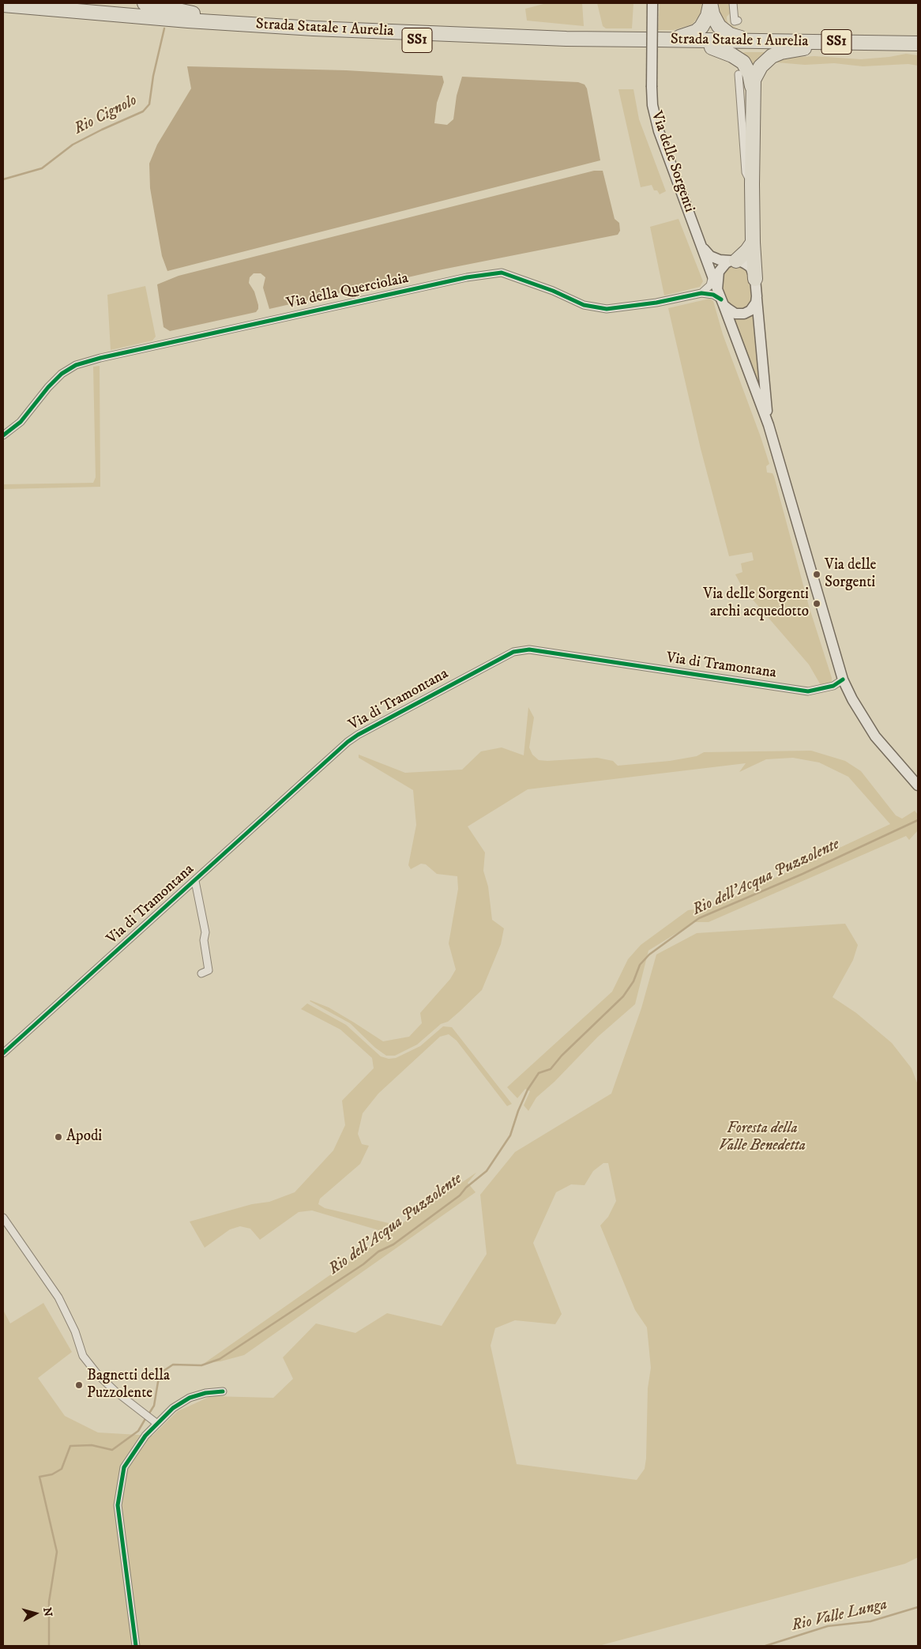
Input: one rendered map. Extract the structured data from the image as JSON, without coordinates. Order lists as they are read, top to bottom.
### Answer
{
  "streets": {
    "highway": ["Strada Statale 1 Aurelia", "SS1"],
    "main road": ["Via delle Sorgenti"],
    "street": ["Via della Querciolaia", "Via di Tramontana"]
  },
  "crossings": [
    ["Via delle Sorgenti", "Via della Querciolaia"],
    ["Via delle Sorgenti", "Via di Tramontana"]
  ],
  "water": ["Rio Cignolo", "Rio dell'Acqua Puzzolente", "Rio Valle Lunga"],
  "parks": ["Foresta della Valle Benedetta"],
  "places": [
    "Via delle Sorgenti",
    "Via delle Sorgenti archi acquedotto",
    "Apodi",
    "Bagnetti della Puzzolente"
  ],
  "north": "right"
}
